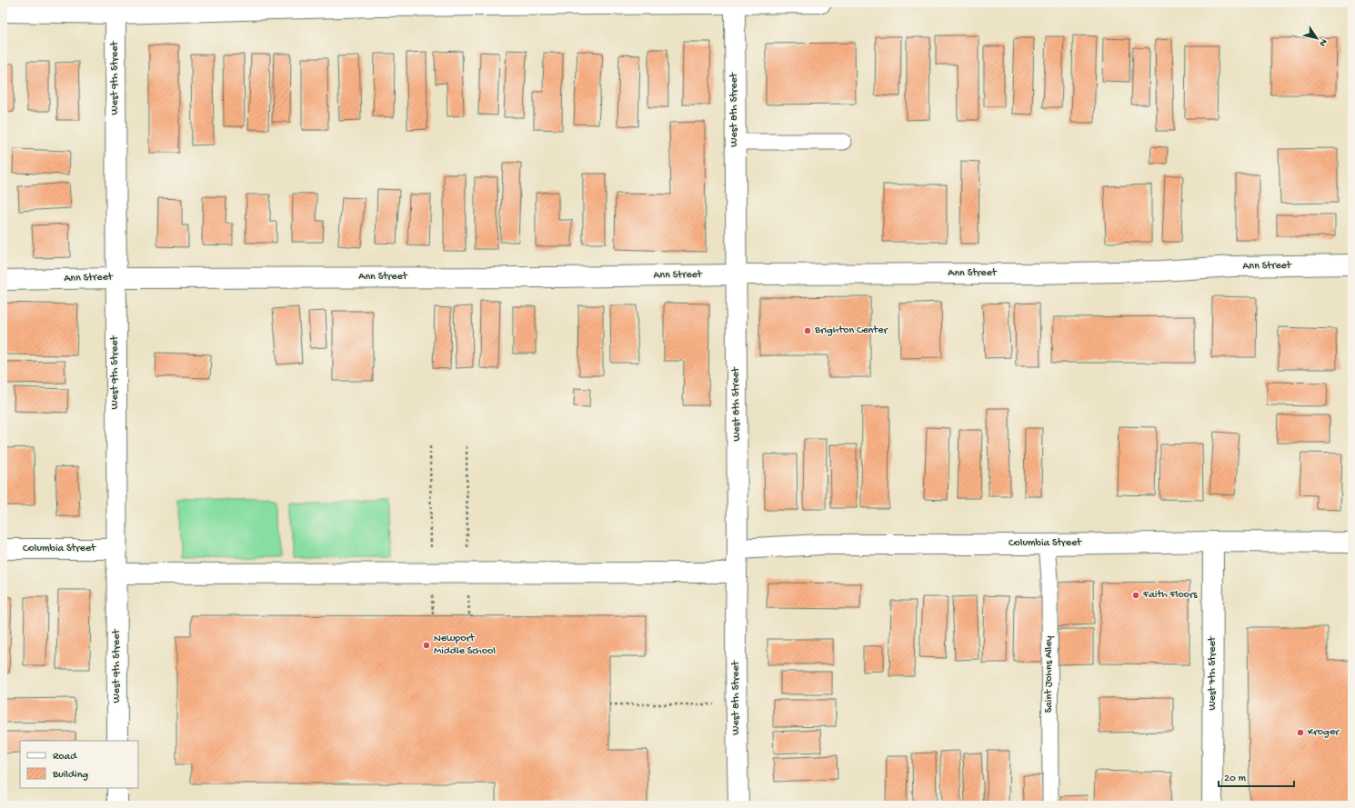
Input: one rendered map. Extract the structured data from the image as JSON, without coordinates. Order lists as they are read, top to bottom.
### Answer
{
  "streets": {
    "street": [
      "West 9th Street",
      "West 8th Street",
      "Ann Street",
      "Columbia Street",
      "West 7th Street"
    ],
    "lane": ["Saint Johns Alley"]
  },
  "crossings": [
    ["West 9th Street", "Ann Street"],
    ["West 9th Street", "Columbia Street"],
    ["West 8th Street", "Ann Street"],
    ["West 8th Street", "Columbia Street"],
    ["Columbia Street", "West 7th Street"],
    ["Columbia Street", "Saint Johns Alley"]
  ],
  "places": [
    "Brighton Center",
    "Faith Floors",
    "Newport Middle School",
    "Kroger"
  ],
  "legend": ["Road", "Building"],
  "scale_bar": "20 m",
  "north": "bottom right"
}
